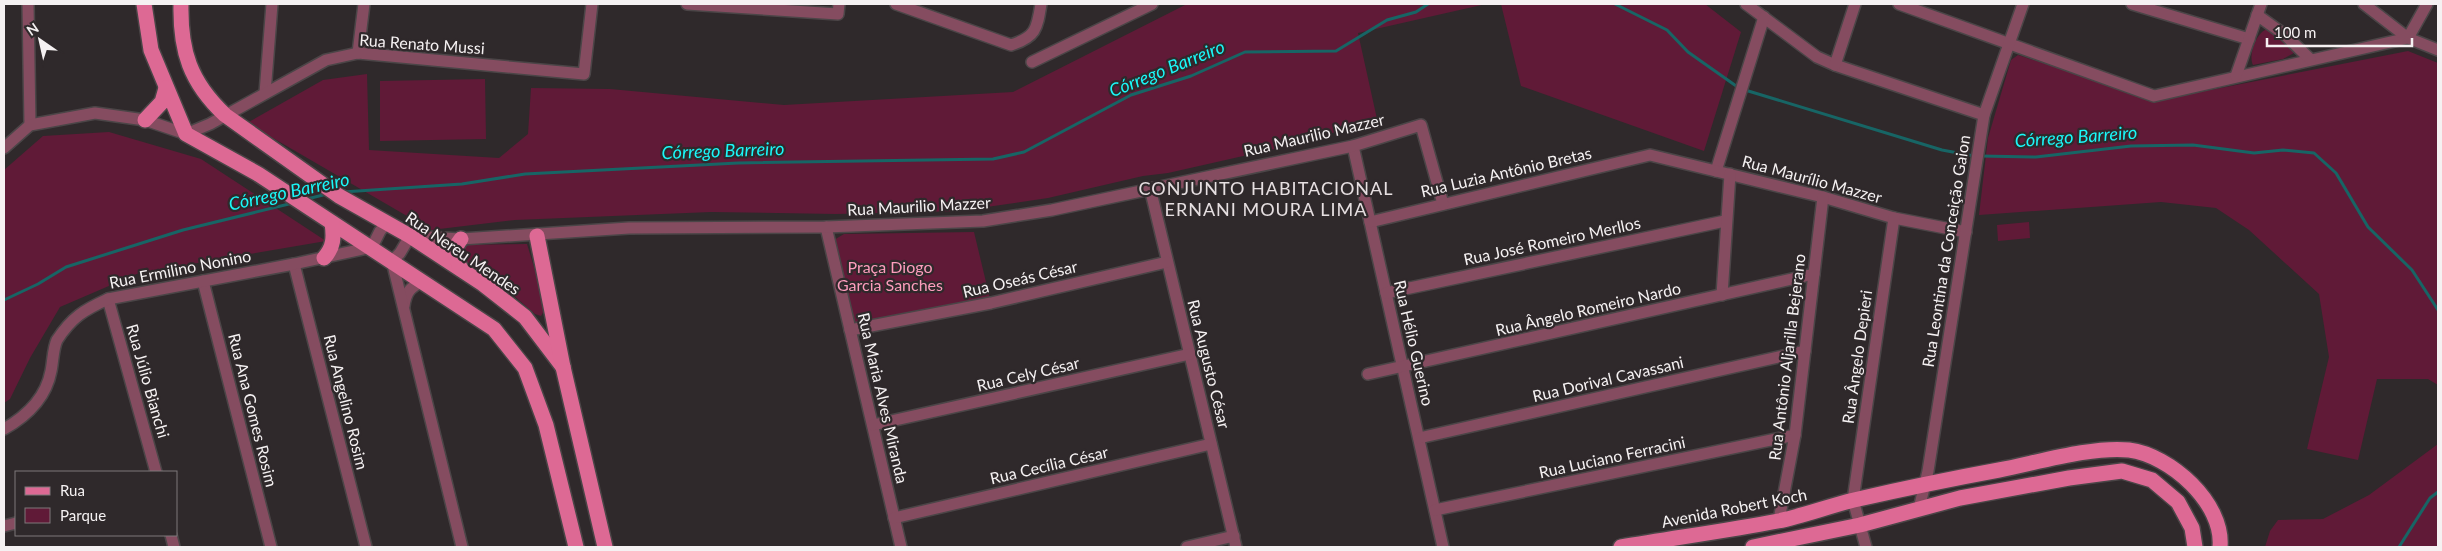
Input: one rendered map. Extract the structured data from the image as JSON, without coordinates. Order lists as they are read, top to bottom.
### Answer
{
  "streets": {
    "main road": ["Rua Nereu Mendes", "Avenida Robert Koch"],
    "street": [
      "Rua Renato Mussi",
      "Rua Maurilio Mazzer",
      "Rua Luzia Antônio Bretas",
      "Rua Maurílio Mazzer",
      "Rua José Romeiro Merllos",
      "Rua Leontina da Conceição Gaion",
      "Rua Ermilino Nonino",
      "Rua Oseás César",
      "Rua Ângelo Romeiro Nardo",
      "Rua Hélio Guerino",
      "Rua Antônio Aljarilla Bejerano",
      "Rua Ângelo Depieri",
      "Rua Augusto César",
      "Rua Cely César",
      "Rua Dorival Cavassani",
      "Rua Júlio Bianchi",
      "Rua Maria Alves Miranda",
      "Rua Angelino Rosim",
      "Rua Ana Gomes Rosim",
      "Rua Luciano Ferracini",
      "Rua Cecília César"
    ]
  },
  "crossings": [
    ["Rua Renato Mussi", "Rua Nereu Mendes"],
    ["Rua Maurilio Mazzer", "Rua Luzia Antônio Bretas"],
    ["Rua Maurilio Mazzer", "Rua Nereu Mendes"],
    ["Rua Maurilio Mazzer", "Rua Hélio Guerino"],
    ["Rua Maurilio Mazzer", "Rua Augusto César"],
    ["Rua Maurilio Mazzer", "Rua Maria Alves Miranda"],
    ["Rua Luzia Antônio Bretas", "Rua Maurílio Mazzer"],
    ["Rua Luzia Antônio Bretas", "Rua Hélio Guerino"],
    ["Rua Maurílio Mazzer", "Rua Leontina da Conceição Gaion"],
    ["Rua Maurílio Mazzer", "Rua Antônio Aljarilla Bejerano"],
    ["Rua Maurílio Mazzer", "Rua Ângelo Depieri"],
    ["Rua José Romeiro Merllos", "Rua Hélio Guerino"],
    ["Rua Leontina da Conceição Gaion", "Avenida Robert Koch"],
    ["Rua Ermilino Nonino", "Rua Júlio Bianchi"],
    ["Rua Ermilino Nonino", "Rua Angelino Rosim"],
    ["Rua Ermilino Nonino", "Rua Ana Gomes Rosim"],
    ["Rua Oseás César", "Rua Augusto César"],
    ["Rua Oseás César", "Rua Maria Alves Miranda"],
    ["Rua Ângelo Romeiro Nardo", "Rua Hélio Guerino"],
    ["Rua Ângelo Romeiro Nardo", "Rua Antônio Aljarilla Bejerano"],
    ["Rua Hélio Guerino", "Rua Dorival Cavassani"],
    ["Rua Hélio Guerino", "Rua Luciano Ferracini"],
    ["Rua Antônio Aljarilla Bejerano", "Rua Dorival Cavassani"],
    ["Rua Antônio Aljarilla Bejerano", "Rua Luciano Ferracini"],
    ["Rua Antônio Aljarilla Bejerano", "Avenida Robert Koch"],
    ["Rua Ângelo Depieri", "Avenida Robert Koch"],
    ["Rua Augusto César", "Rua Cely César"],
    ["Rua Augusto César", "Rua Cecília César"],
    ["Rua Cely César", "Rua Maria Alves Miranda"],
    ["Rua Maria Alves Miranda", "Rua Cecília César"]
  ],
  "districts": ["CONJUNTO HABITACIONAL ERNANI MOURA LIMA"],
  "water": ["Córrego Barreiro"],
  "parks": ["Praça Diogo Garcia Sanches"],
  "legend": ["Rua", "Parque"],
  "scale_bar": "100 m",
  "north": "top left"
}
